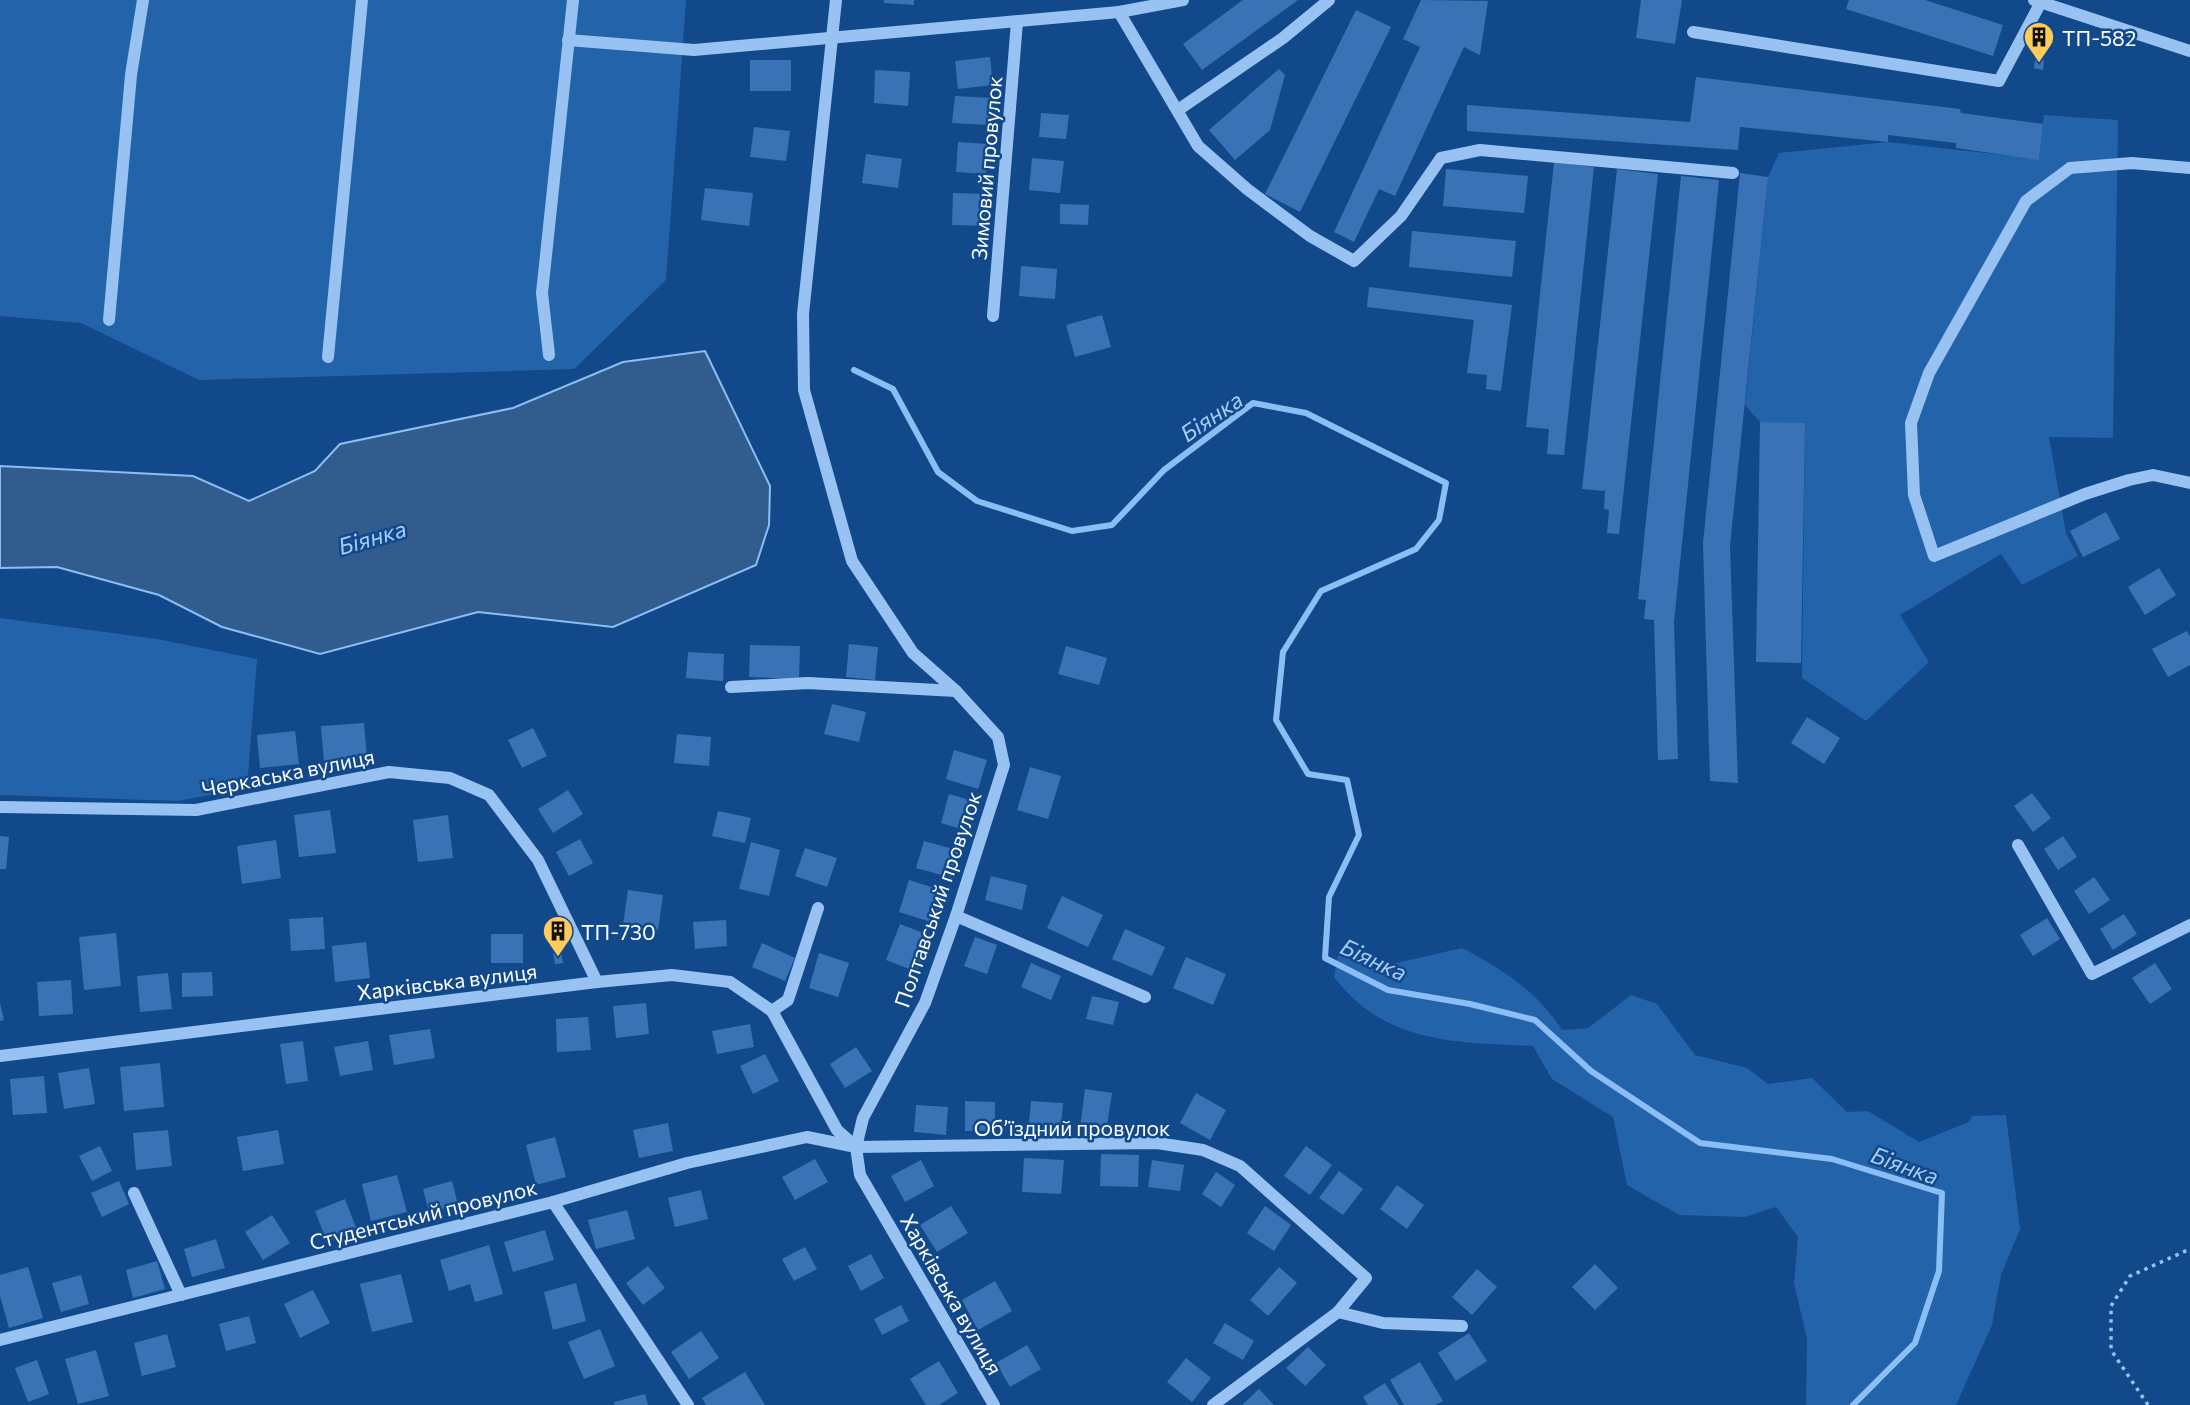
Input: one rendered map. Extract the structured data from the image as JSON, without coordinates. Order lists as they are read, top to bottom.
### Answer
{
  "streets": {
    "street": [
      "Зимовий провулок",
      "Черкаська вулиця",
      "Полтавський провулок",
      "Харківська вулиця",
      "Обʼїздний провулок",
      "Студентський провулок"
    ]
  },
  "crossings": [
    ["Черкаська вулиця", "Харківська вулиця"],
    ["Полтавський провулок", "Харківська вулиця"],
    ["Полтавський провулок", "Обʼїздний провулок"],
    ["Полтавський провулок", "Студентський провулок"],
    ["Харківська вулиця", "Обʼїздний провулок"],
    ["Харківська вулиця", "Студентський провулок"],
    ["Обʼїздний провулок", "Студентський провулок"]
  ],
  "water": ["Біянка"],
  "places": {
    "building": ["ТП-582", "ТП-730"]
  }
}
